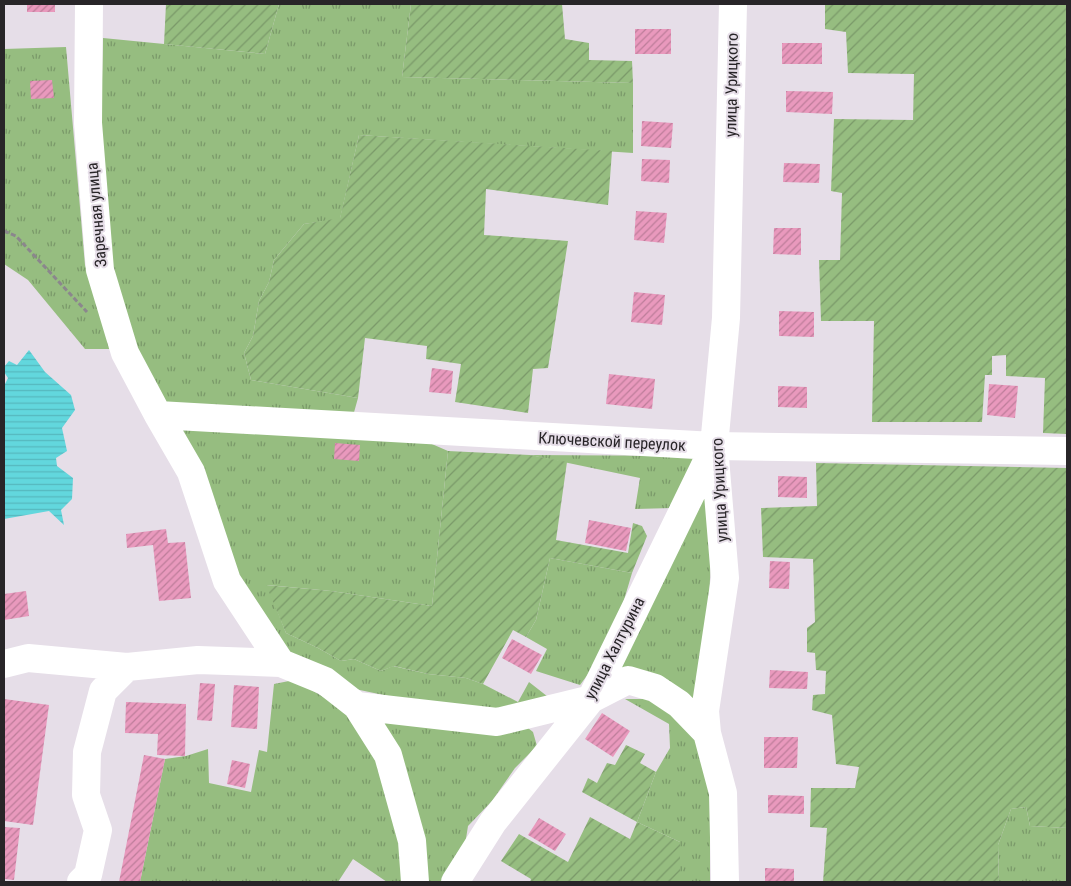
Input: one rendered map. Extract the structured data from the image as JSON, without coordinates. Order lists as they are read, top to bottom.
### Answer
{
  "streets": {
    "street": [
      "улица Урицкого",
      "Заречная улица",
      "Ключевской переулок",
      "улица Халтурина"
    ]
  },
  "crossings": [
    ["улица Урицкого", "Ключевской переулок"],
    ["улица Урицкого", "улица Халтурина"],
    ["Заречная улица", "Ключевской переулок"],
    ["Ключевской переулок", "улица Халтурина"]
  ]
}
